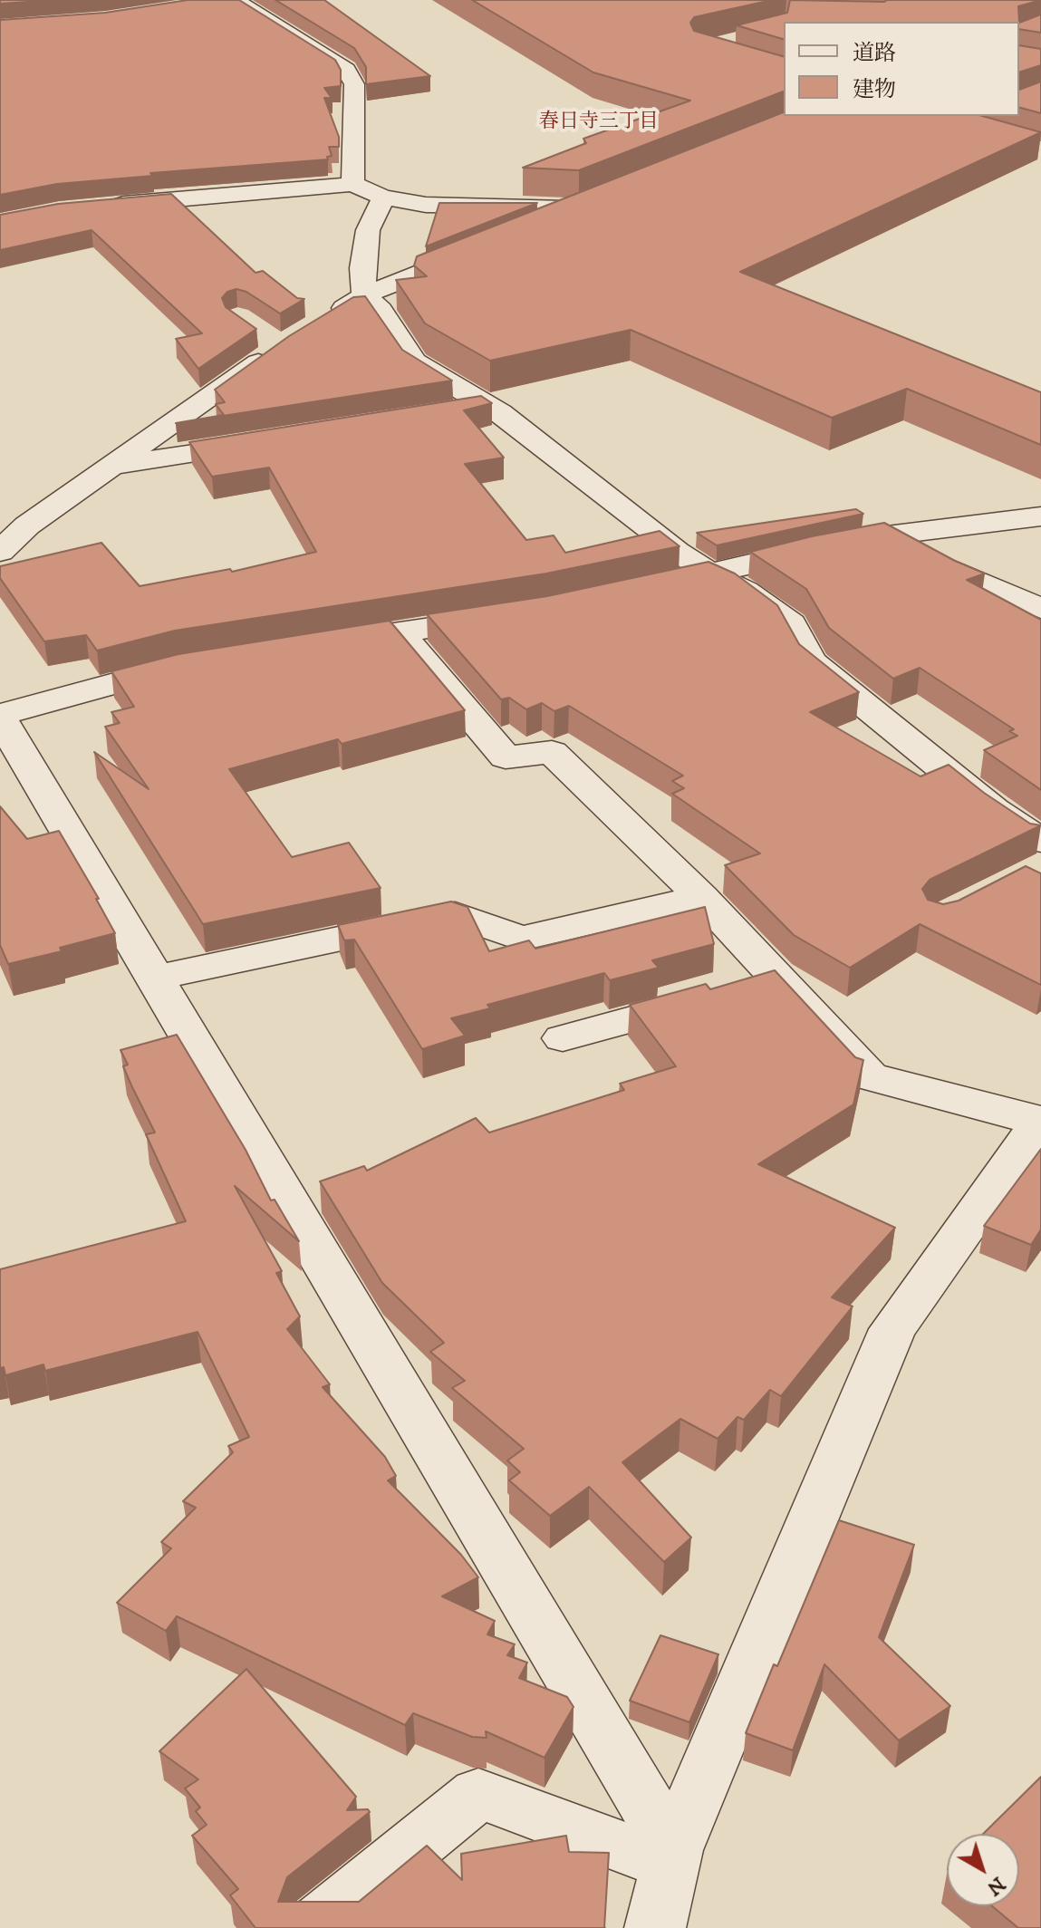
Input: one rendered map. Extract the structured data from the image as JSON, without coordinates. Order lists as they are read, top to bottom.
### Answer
{
  "districts": ["春日寺三丁目"],
  "legend": ["道路", "建物"],
  "north": "bottom right"
}
